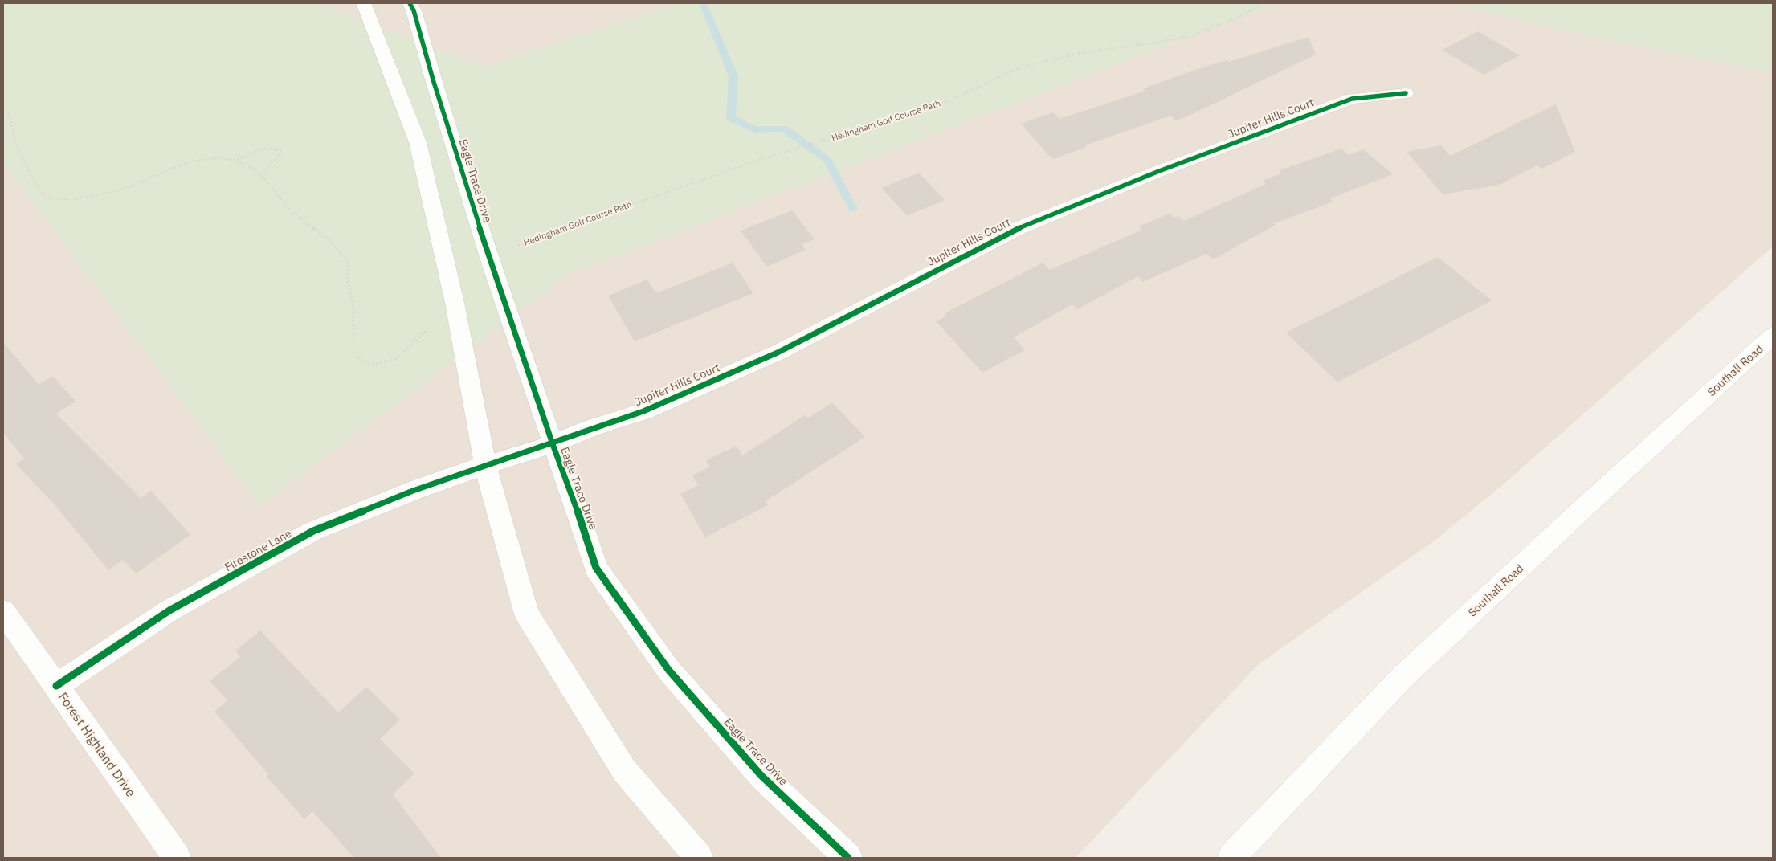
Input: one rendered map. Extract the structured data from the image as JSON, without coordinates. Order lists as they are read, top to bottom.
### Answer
{
  "streets": {
    "street": [
      "Jupiter Hills Court",
      "Eagle Trace Drive",
      "Southall Road",
      "Firestone Lane",
      "Forest Highland Drive"
    ],
    "path": ["Hedingham Golf Course Path"]
  },
  "crossings": [
    ["Jupiter Hills Court", "Eagle Trace Drive"],
    ["Jupiter Hills Court", "Firestone Lane"],
    ["Firestone Lane", "Forest Highland Drive"]
  ]
}
